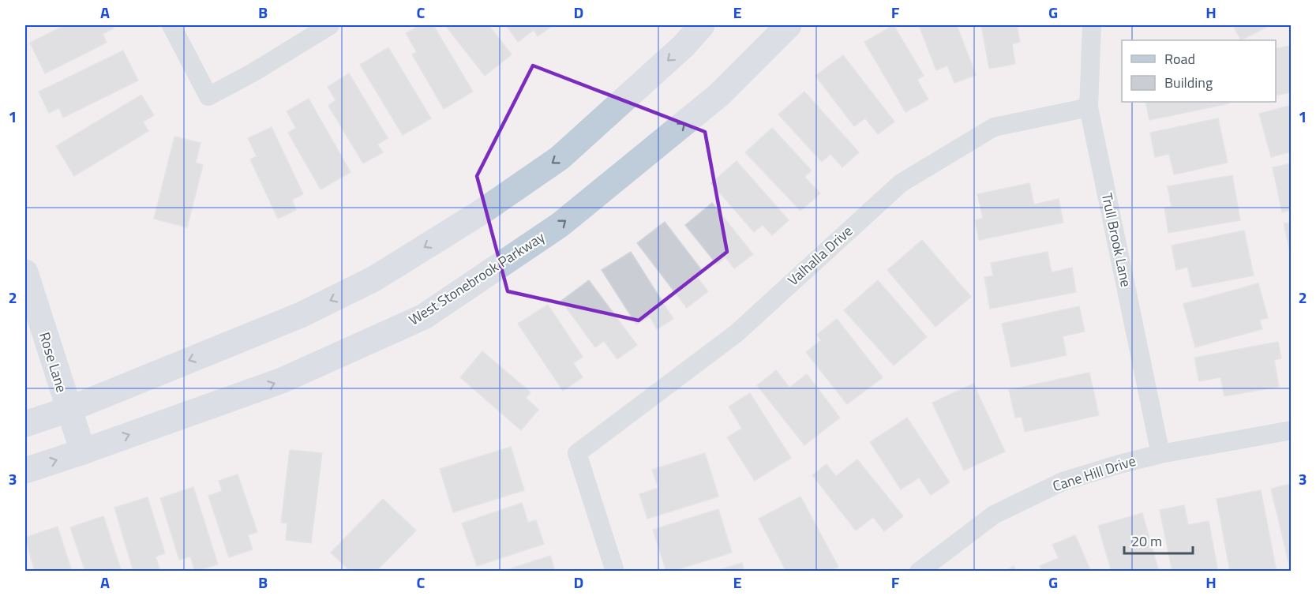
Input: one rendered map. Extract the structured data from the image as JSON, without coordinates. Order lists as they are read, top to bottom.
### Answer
{
  "streets": {
    "street": [
      "Trull Brook Lane",
      "Valhalla Drive",
      "West Stonebrook Parkway",
      "Rose Lane",
      "Cane Hill Drive"
    ]
  },
  "crossings": [
    ["Trull Brook Lane", "Valhalla Drive"],
    ["Trull Brook Lane", "Cane Hill Drive"],
    ["West Stonebrook Parkway", "Rose Lane"]
  ],
  "legend": ["Road", "Building"],
  "scale_bar": "20 m",
  "grid": {
    "columns": [
      "A",
      "B",
      "C",
      "D",
      "E",
      "F",
      "G",
      "H"
    ],
    "rows": ["1", "2", "3"]
  }
}
